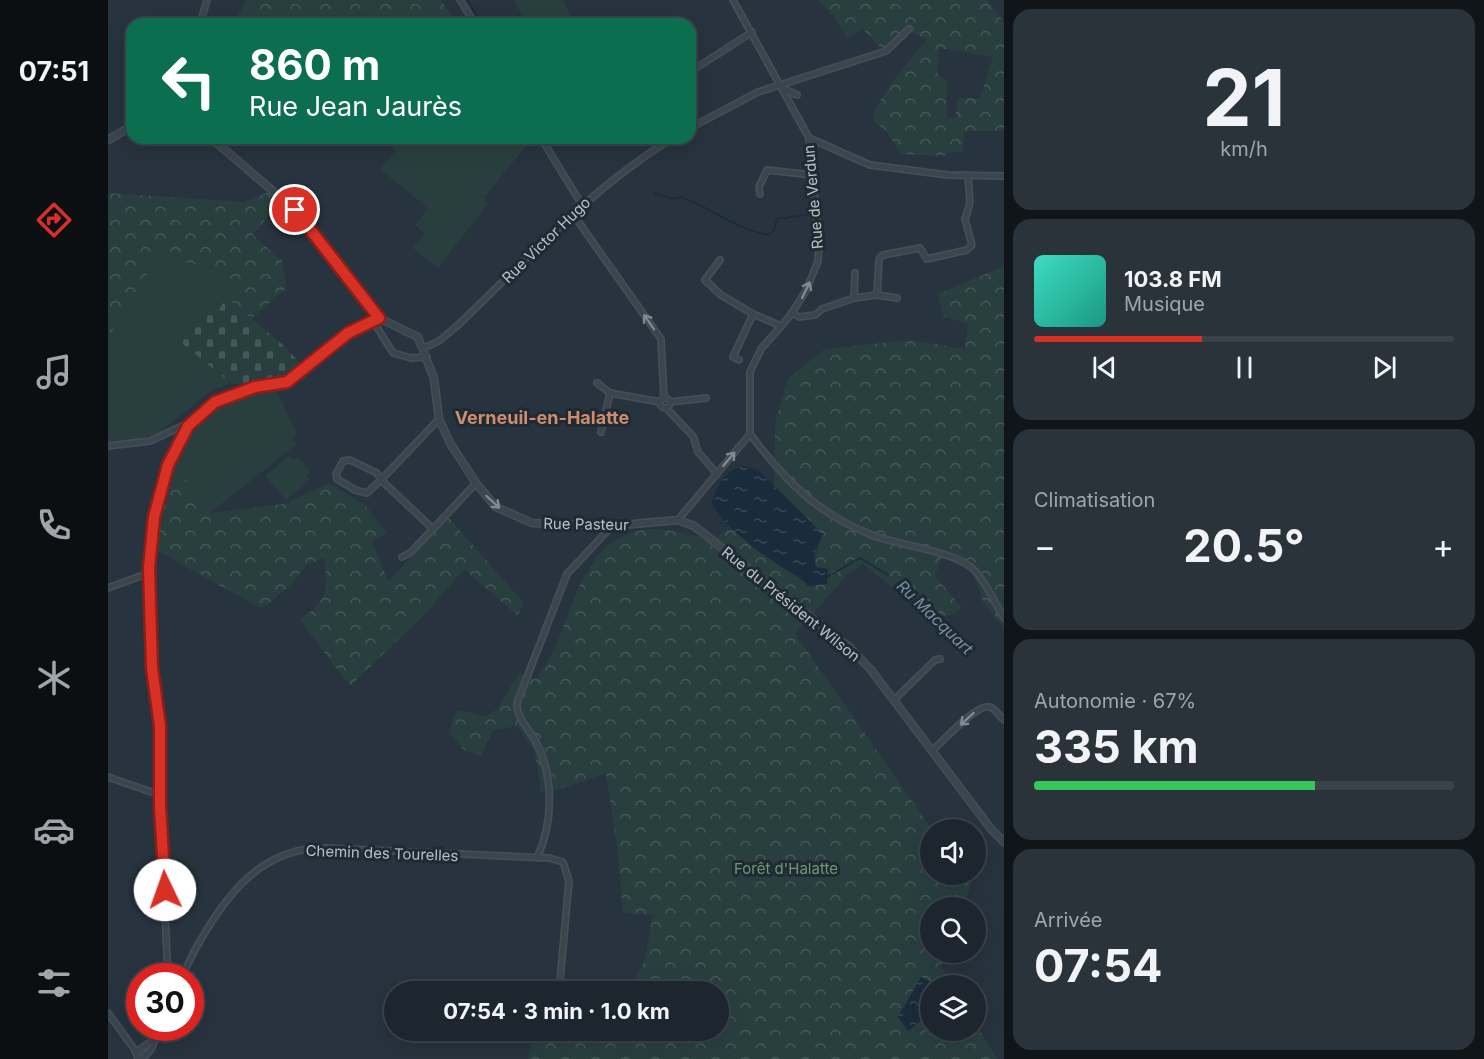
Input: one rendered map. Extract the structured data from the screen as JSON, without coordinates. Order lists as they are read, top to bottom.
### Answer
{
  "streets": {
    "street": [
      "Rue de Verdun",
      "Rue Victor Hugo",
      "Rue Pasteur",
      "Rue du Président Wilson",
      "Chemin des Tourelles"
    ]
  },
  "crossings": [
    ["Rue Victor Hugo", "Rue Pasteur"],
    ["Rue Pasteur", "Rue du Président Wilson"]
  ],
  "one_way": ["Rue Pasteur"],
  "districts": ["Verneuil-en-Halatte"],
  "water": ["Ru Macquart"],
  "parks": ["Forêt d'Halatte"],
  "page": {
    "tabs": "07:51",
    "tile": [
      ["21", "km/h"],
      "Climatisation",
      ["Autonomie · 67%", "335 km"],
      ["Arrivée", "07:54"]
    ],
    "turn": ["860 m", "Rue Jean Jaurès"],
    "song": ["103.8 FM", "Musique"],
    "heat": ["−", "20.5°", "+"],
    "limit": "30",
    "trip": "07:54 · 3 min · 1.0 km"
  }
}
